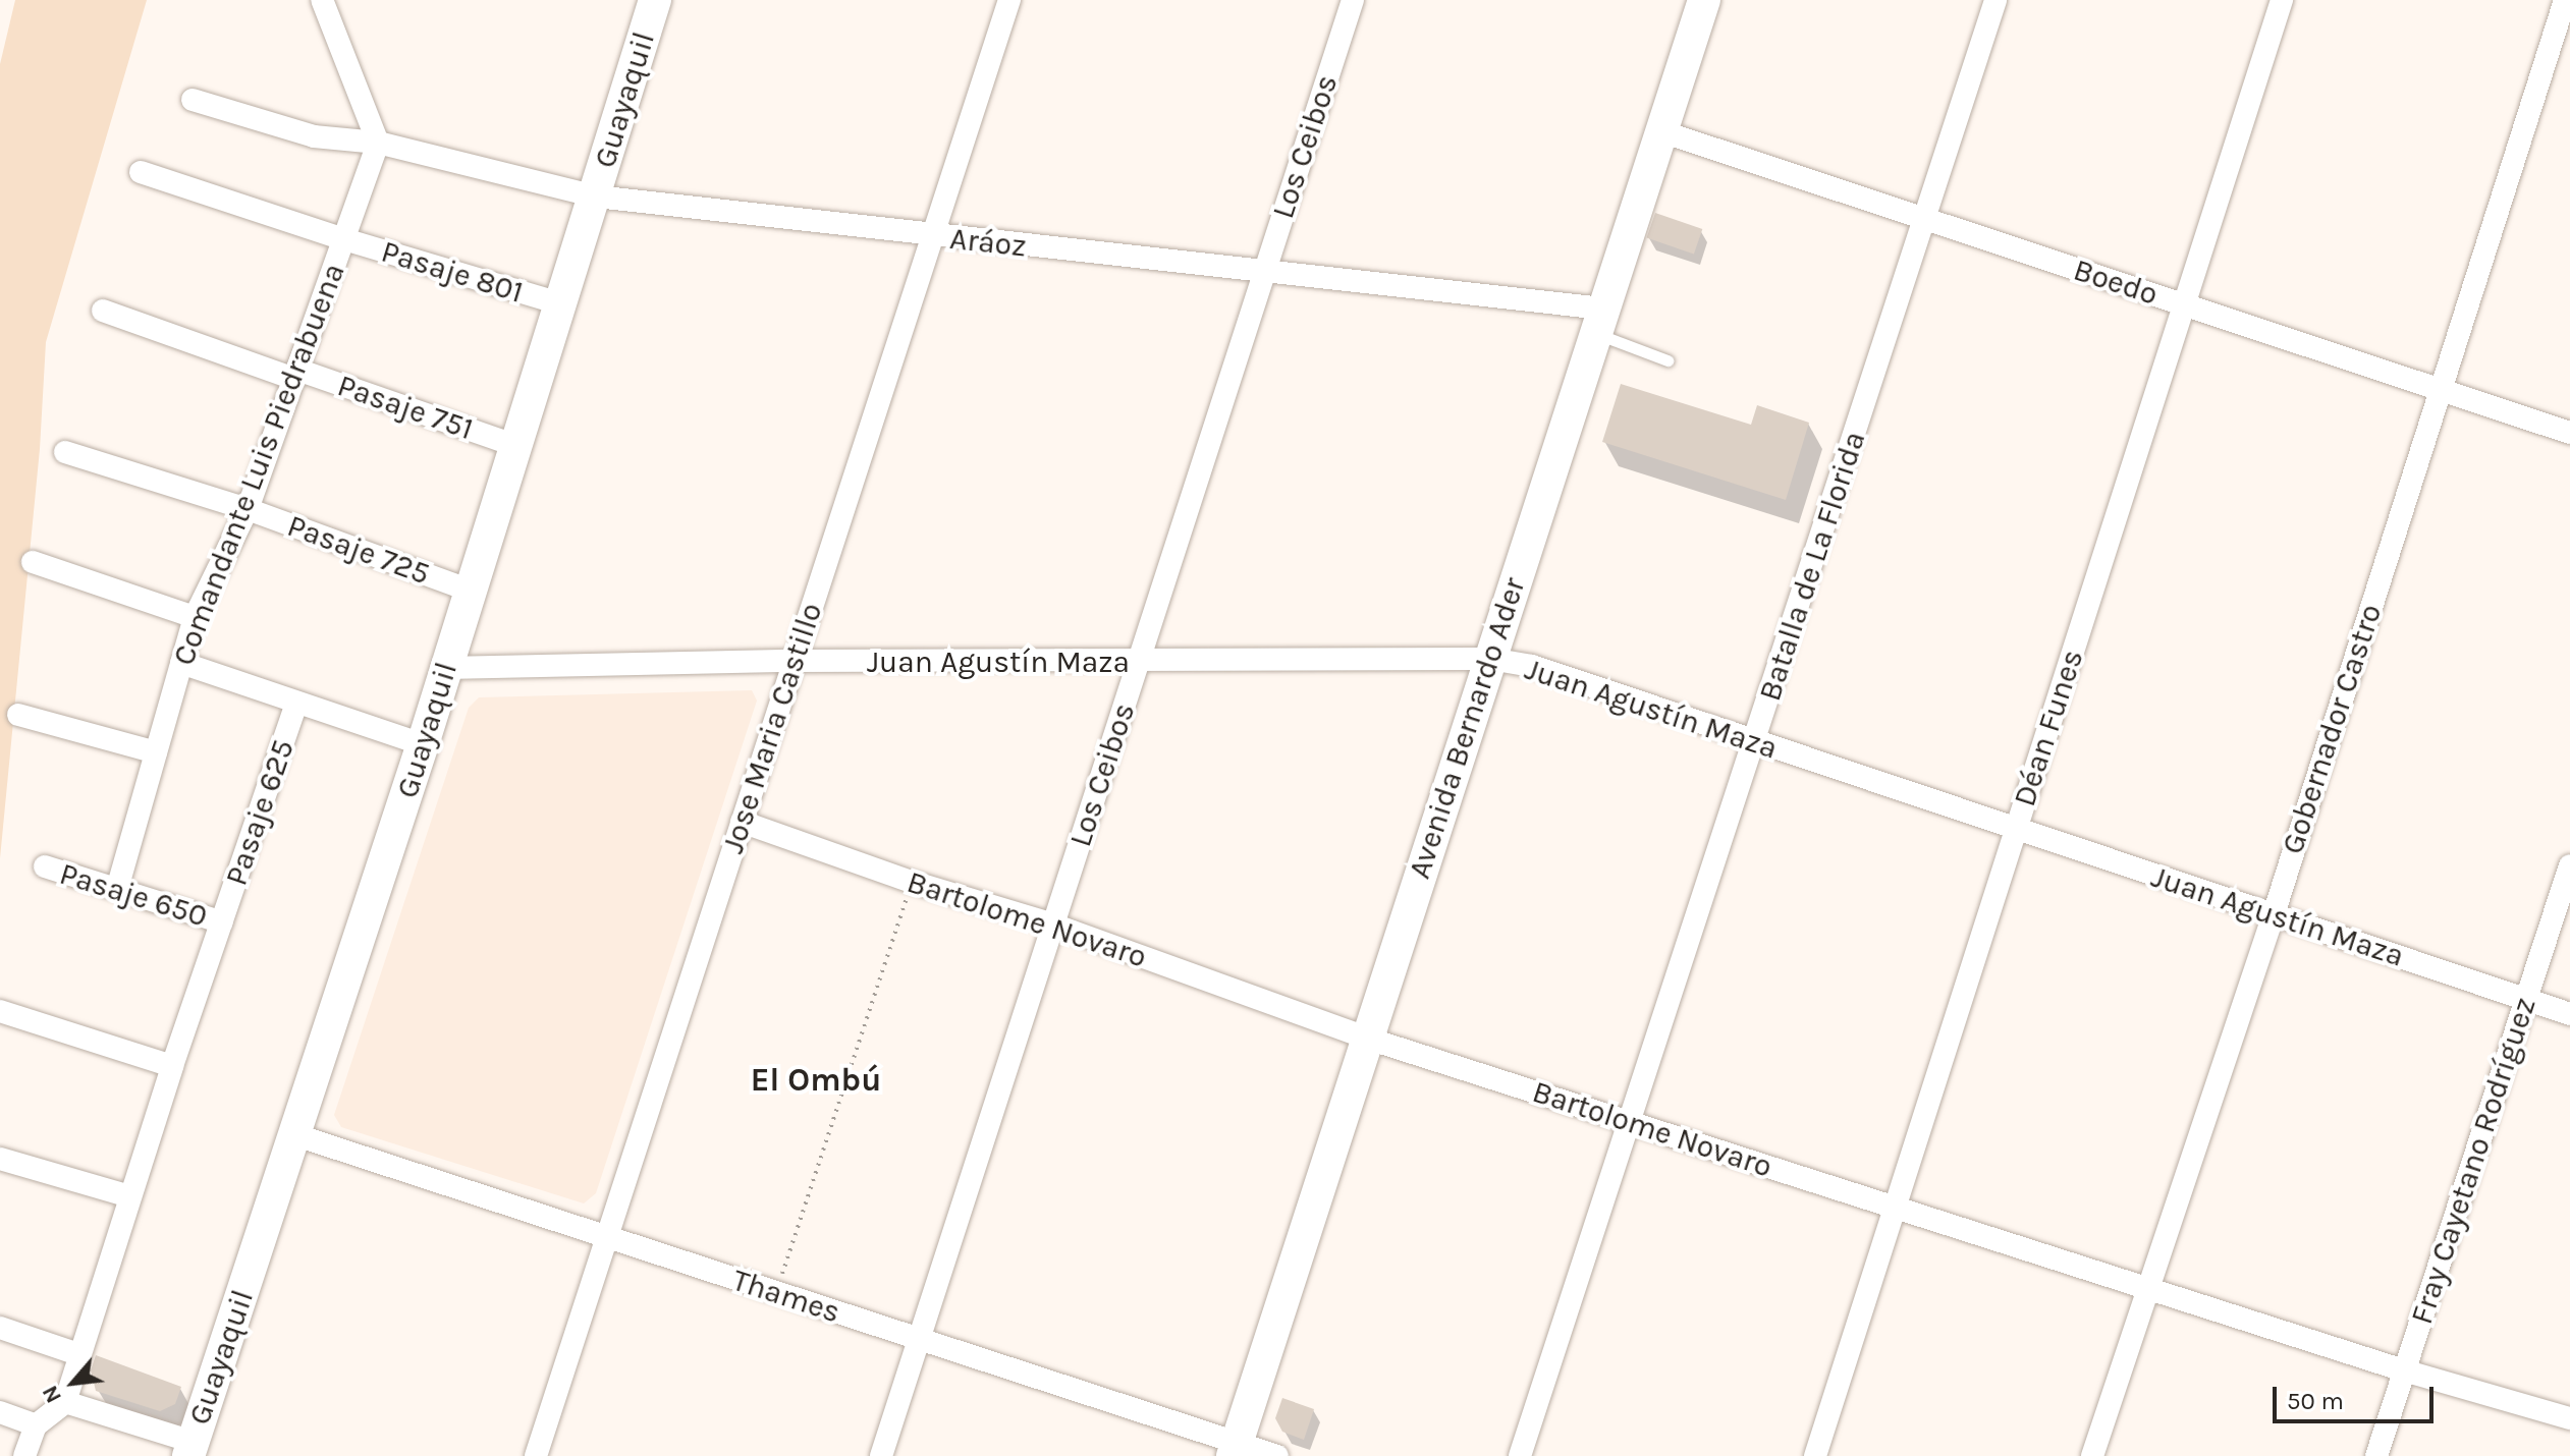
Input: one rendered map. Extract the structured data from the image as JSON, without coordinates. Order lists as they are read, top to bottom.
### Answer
{
  "streets": {
    "street": [
      "Guayaquil",
      "Los Ceibos",
      "Aráoz",
      "Pasaje 801",
      "Boedo",
      "Pasaje 751",
      "Comandante Luis Piedrabuena",
      "Pasaje 725",
      "Batalla de La Florida",
      "Juan Agustín Maza",
      "Jose Maria Castillo",
      "Avenida Bernardo Ader",
      "Déan Funes",
      "Gobernador Castro",
      "Pasaje 625",
      "Pasaje 650",
      "Bartolome Novaro",
      "Fray Cayetano Rodríguez",
      "Thames"
    ]
  },
  "crossings": [
    ["Guayaquil", "Aráoz"],
    ["Guayaquil", "Pasaje 801"],
    ["Guayaquil", "Pasaje 751"],
    ["Guayaquil", "Pasaje 725"],
    ["Guayaquil", "Juan Agustín Maza"],
    ["Guayaquil", "Thames"],
    ["Los Ceibos", "Aráoz"],
    ["Los Ceibos", "Juan Agustín Maza"],
    ["Los Ceibos", "Bartolome Novaro"],
    ["Los Ceibos", "Thames"],
    ["Aráoz", "Comandante Luis Piedrabuena"],
    ["Aráoz", "Jose Maria Castillo"],
    ["Aráoz", "Avenida Bernardo Ader"],
    ["Pasaje 801", "Comandante Luis Piedrabuena"],
    ["Boedo", "Batalla de La Florida"],
    ["Boedo", "Avenida Bernardo Ader"],
    ["Boedo", "Déan Funes"],
    ["Boedo", "Gobernador Castro"],
    ["Pasaje 751", "Comandante Luis Piedrabuena"],
    ["Comandante Luis Piedrabuena", "Pasaje 725"],
    ["Comandante Luis Piedrabuena", "Pasaje 650"],
    ["Batalla de La Florida", "Juan Agustín Maza"],
    ["Batalla de La Florida", "Bartolome Novaro"],
    ["Juan Agustín Maza", "Jose Maria Castillo"],
    ["Juan Agustín Maza", "Avenida Bernardo Ader"],
    ["Juan Agustín Maza", "Déan Funes"],
    ["Juan Agustín Maza", "Gobernador Castro"],
    ["Juan Agustín Maza", "Fray Cayetano Rodríguez"],
    ["Jose Maria Castillo", "Bartolome Novaro"],
    ["Jose Maria Castillo", "Thames"],
    ["Avenida Bernardo Ader", "Bartolome Novaro"],
    ["Avenida Bernardo Ader", "Thames"],
    ["Déan Funes", "Bartolome Novaro"],
    ["Gobernador Castro", "Bartolome Novaro"],
    ["Pasaje 625", "Pasaje 650"],
    ["Bartolome Novaro", "Fray Cayetano Rodríguez"]
  ],
  "districts": ["El Ombú"],
  "scale_bar": "50 m",
  "north": "bottom left"
}
